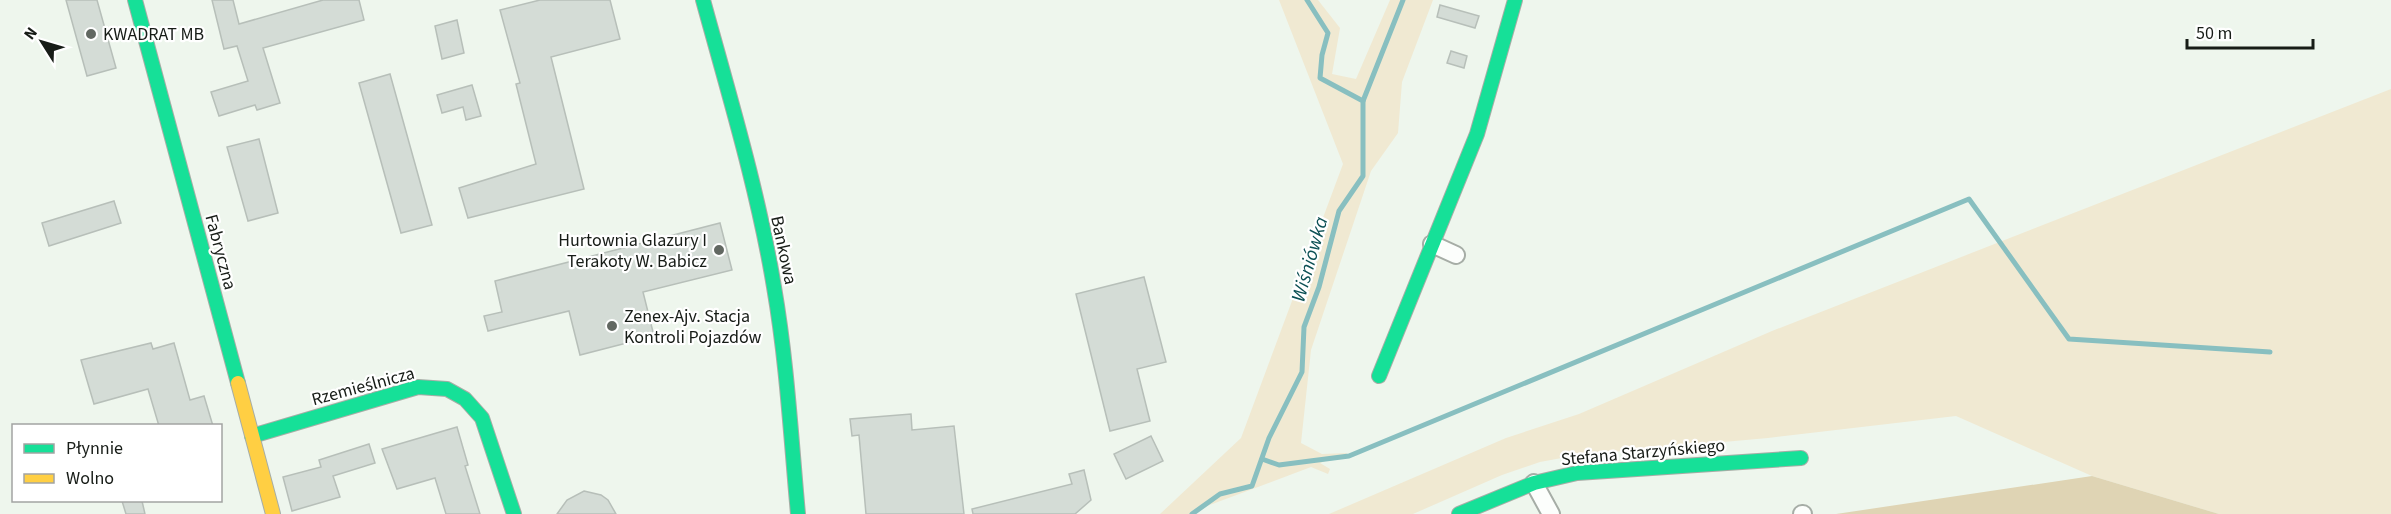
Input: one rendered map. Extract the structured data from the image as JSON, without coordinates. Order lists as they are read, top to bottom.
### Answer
{
  "streets": {
    "street": [
      "Bankowa",
      "Fabryczna",
      "Rzemieślnicza",
      "Stefana Starzyńskiego"
    ]
  },
  "crossings": [
    ["Fabryczna", "Rzemieślnicza"]
  ],
  "water": ["Wiśniówka"],
  "places": ["KWADRAT MB", "Hurtownia Glazury I Terakoty W. Babicz", "Zenex-Ajv. Stacja Kontroli Pojazdów"],
  "legend": ["Płynnie", "Wolno"],
  "scale_bar": "50 m",
  "north": "top left"
}
